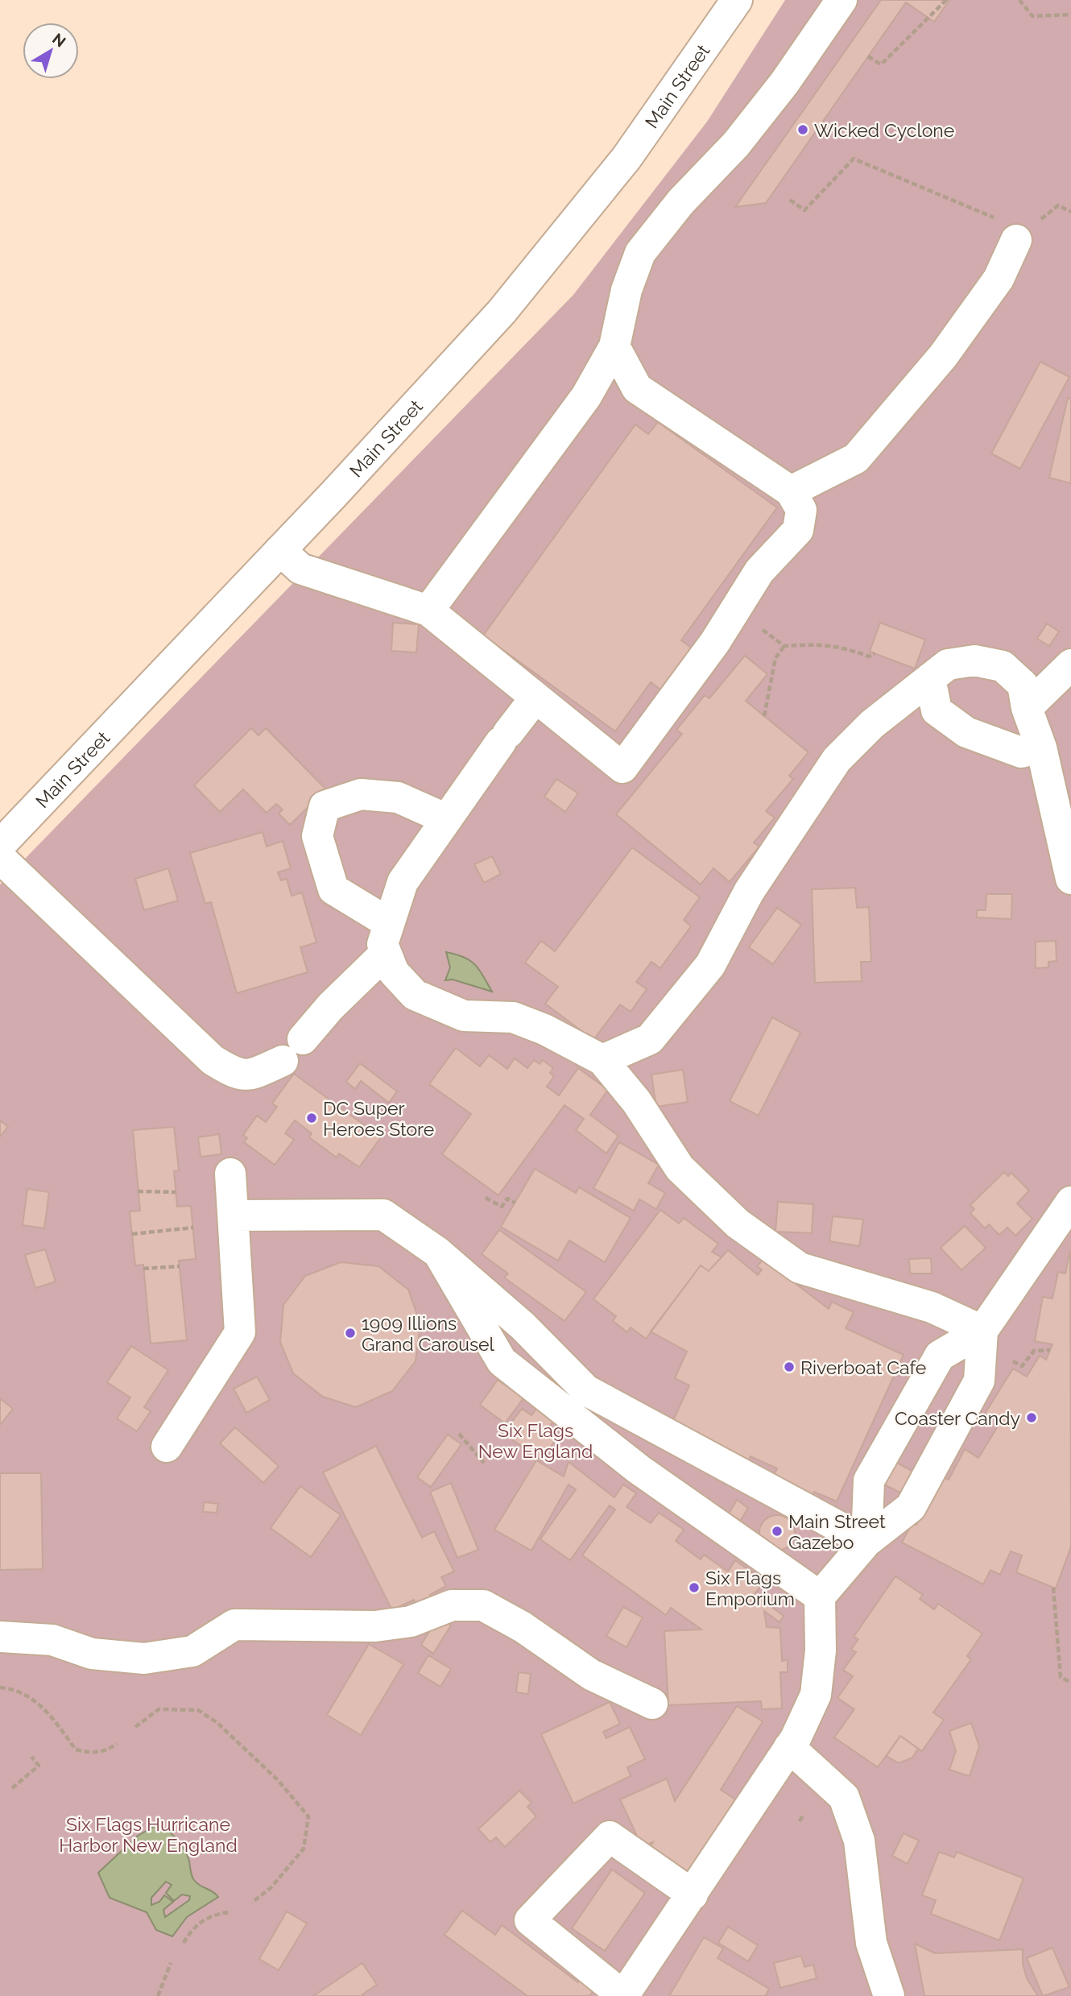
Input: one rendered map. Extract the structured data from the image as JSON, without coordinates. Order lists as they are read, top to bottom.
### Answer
{
  "streets": {
    "street": ["Main Street"]
  },
  "parks": ["Six Flags New England", "Six Flags Hurricane Harbor New England"],
  "places": [
    "Wicked Cyclone",
    "DC Super Heroes Store",
    "1909 Illions Grand Carousel",
    "Riverboat Cafe",
    "Coaster Candy",
    "Main Street Gazebo",
    "Six Flags Emporium"
  ],
  "north": "top right"
}
